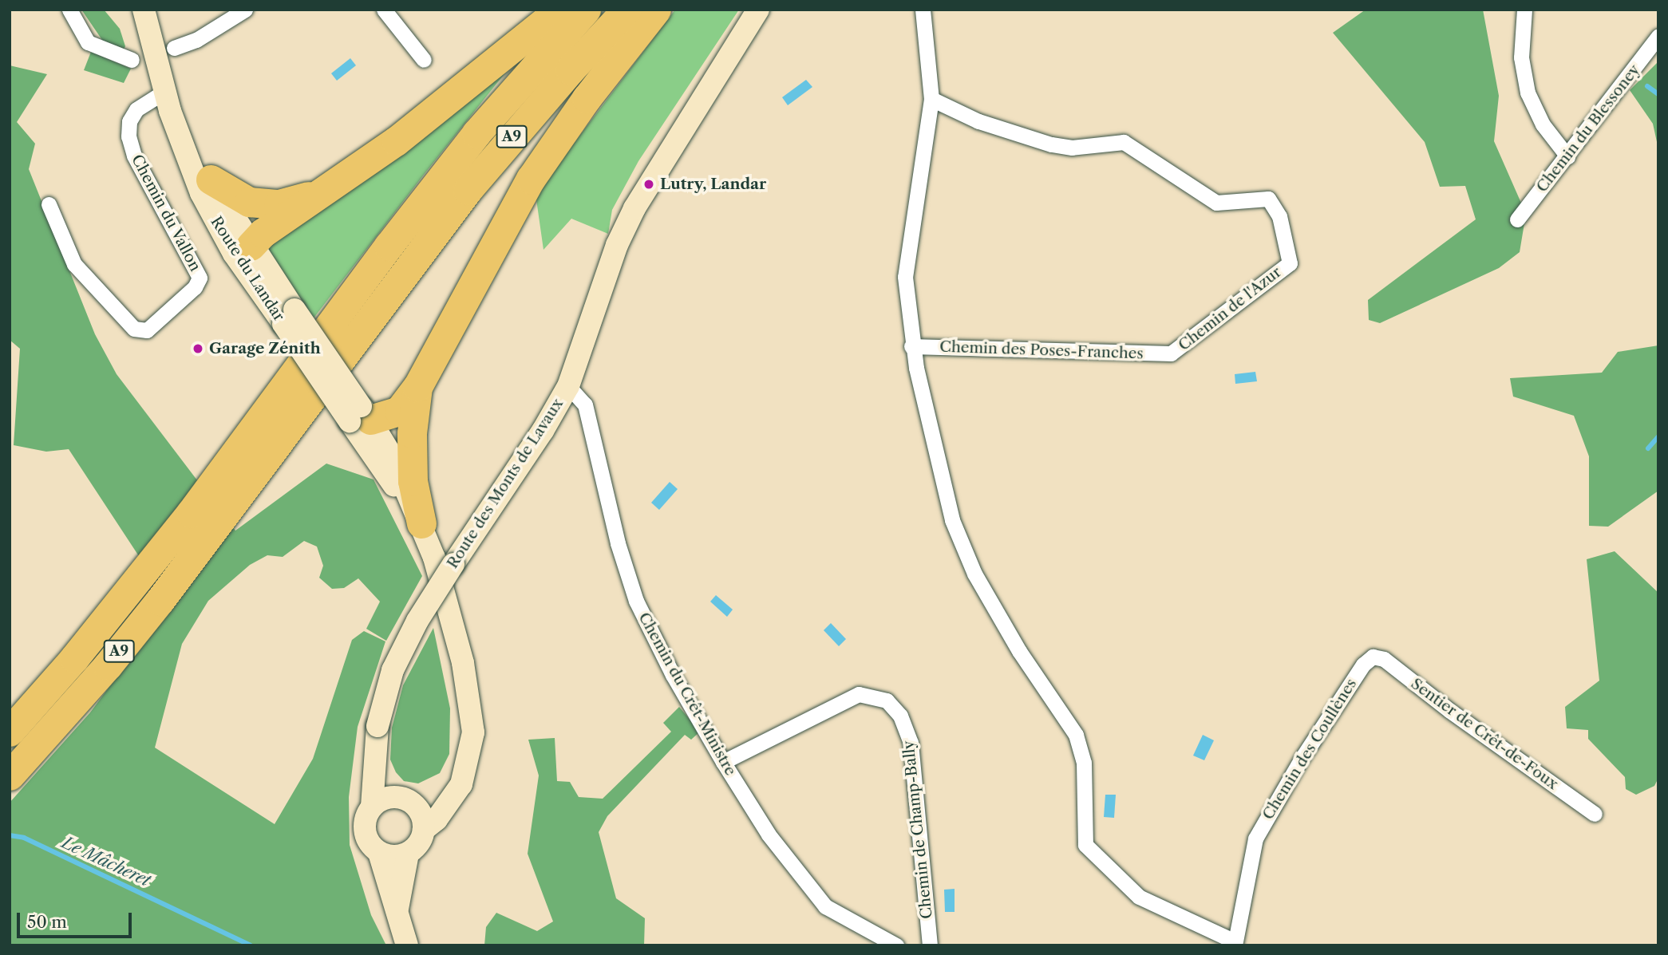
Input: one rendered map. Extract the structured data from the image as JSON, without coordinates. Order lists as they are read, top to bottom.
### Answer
{
  "streets": {
    "highway": ["A9"],
    "main road": ["Route du Landar", "Route des Monts de Lavaux"],
    "street": [
      "Chemin du Blessoney",
      "Chemin du Vallon",
      "Chemin de l'Azur",
      "Chemin des Poses-Franches",
      "Chemin du Crêt-Ministre",
      "Sentier de Crêt-de-Foux",
      "Chemin des Coullènes",
      "Chemin de Champ-Bally"
    ]
  },
  "crossings": [
    ["Chemin du Vallon", "Route du Landar"],
    ["Route du Landar", "Route des Monts de Lavaux"],
    ["Chemin de l'Azur", "Chemin des Poses-Franches"],
    ["Route des Monts de Lavaux", "Chemin du Crêt-Ministre"],
    ["Chemin du Crêt-Ministre", "Chemin de Champ-Bally"],
    ["Sentier de Crêt-de-Foux", "Chemin des Coullènes"]
  ],
  "water": ["Le Mâcheret"],
  "places": ["Lutry, Landar", "Garage Zénith"],
  "scale_bar": "50 m"
}
